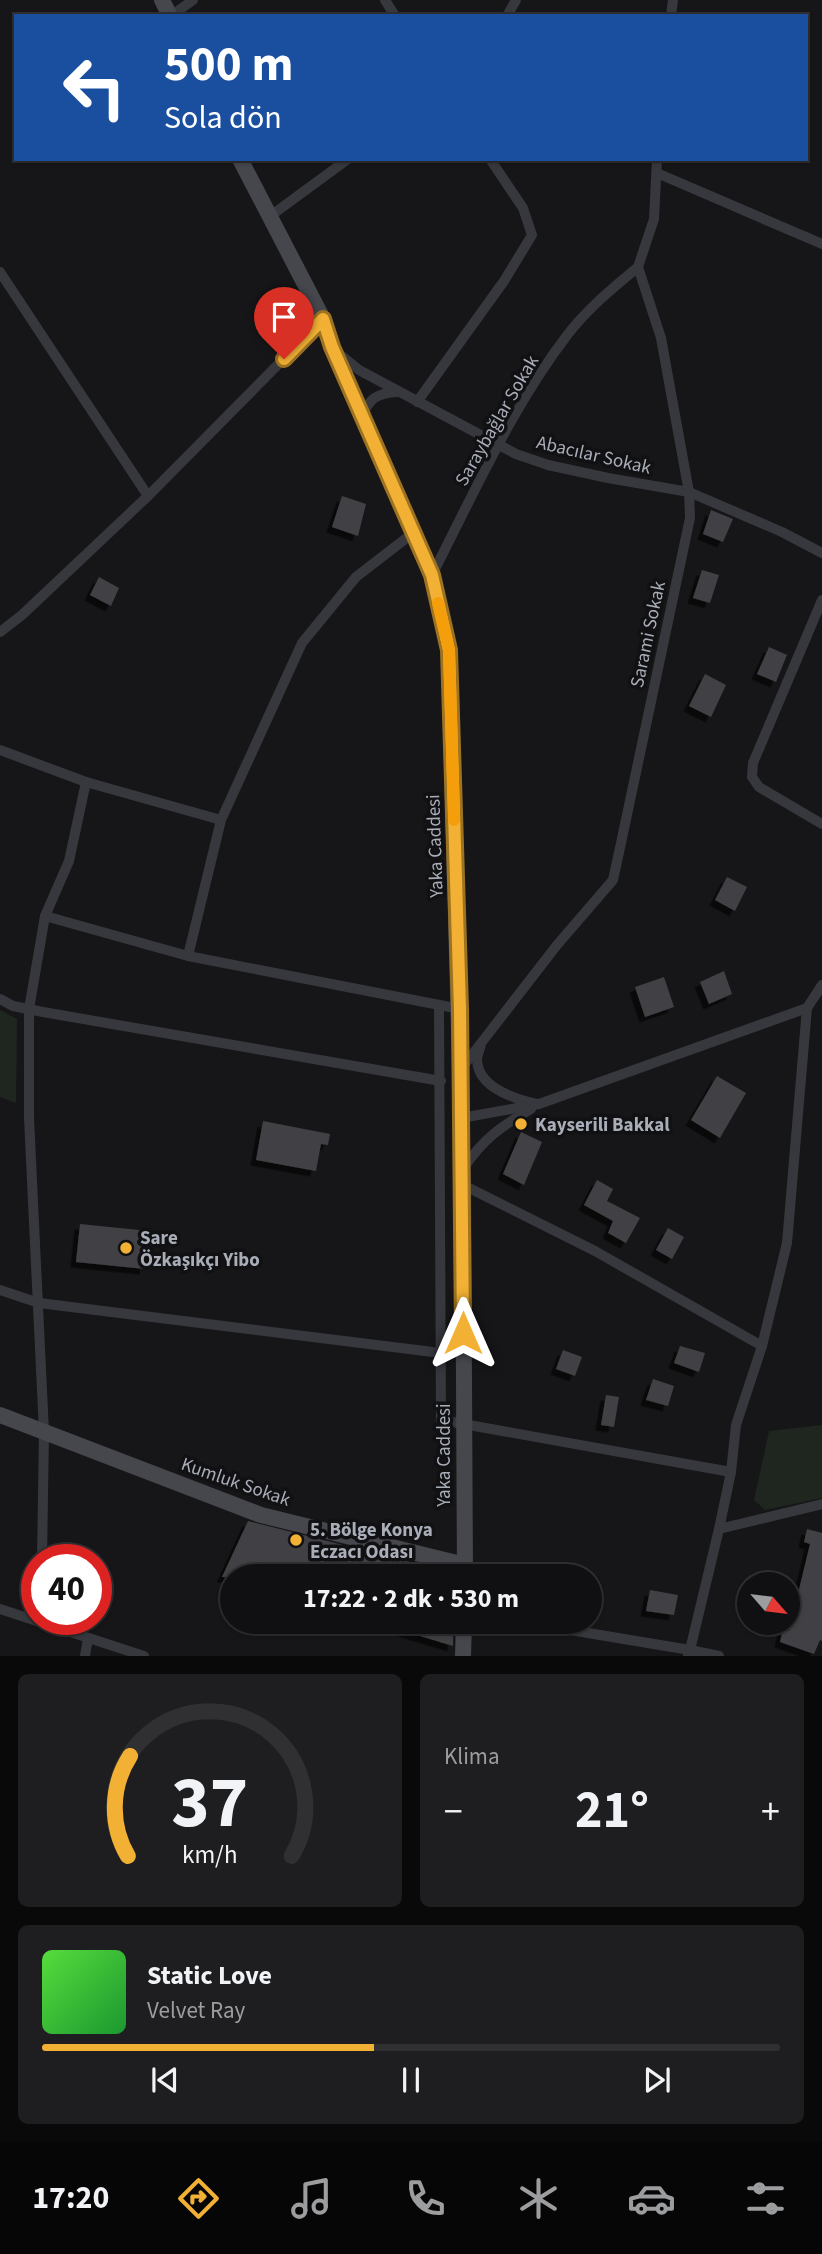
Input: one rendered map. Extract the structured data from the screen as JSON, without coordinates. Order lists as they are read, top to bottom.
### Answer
{
  "streets": {
    "street": [
      "Saraybağlar Sokak",
      "Abacılar Sokak",
      "Sarami Sokak",
      "Yaka Caddesi",
      "Kumluk Sokak"
    ]
  },
  "crossings": [
    ["Saraybağlar Sokak", "Abacılar Sokak"],
    ["Saraybağlar Sokak", "Sarami Sokak"],
    ["Saraybağlar Sokak", "Yaka Caddesi"],
    ["Abacılar Sokak", "Sarami Sokak"],
    ["Abacılar Sokak", "Yaka Caddesi"],
    ["Sarami Sokak", "Yaka Caddesi"]
  ],
  "places": ["Kayserili Bakkal", "Sare Özkaşıkçı Yibo", "5. Bölge Konya Eczacı Odası"],
  "north": "bottom right",
  "page": {
    "turn": ["500 m", "Sola dön"],
    "limit": "40",
    "trip": "17:22 · 2 dk · 530 m",
    "tile": "Klima",
    "heat": ["−", "21°", "+"],
    "song": ["Static Love", "Velvet Ray"],
    "tabs": "17:20",
    "gauge": ["37", "km/h"]
  }
}
